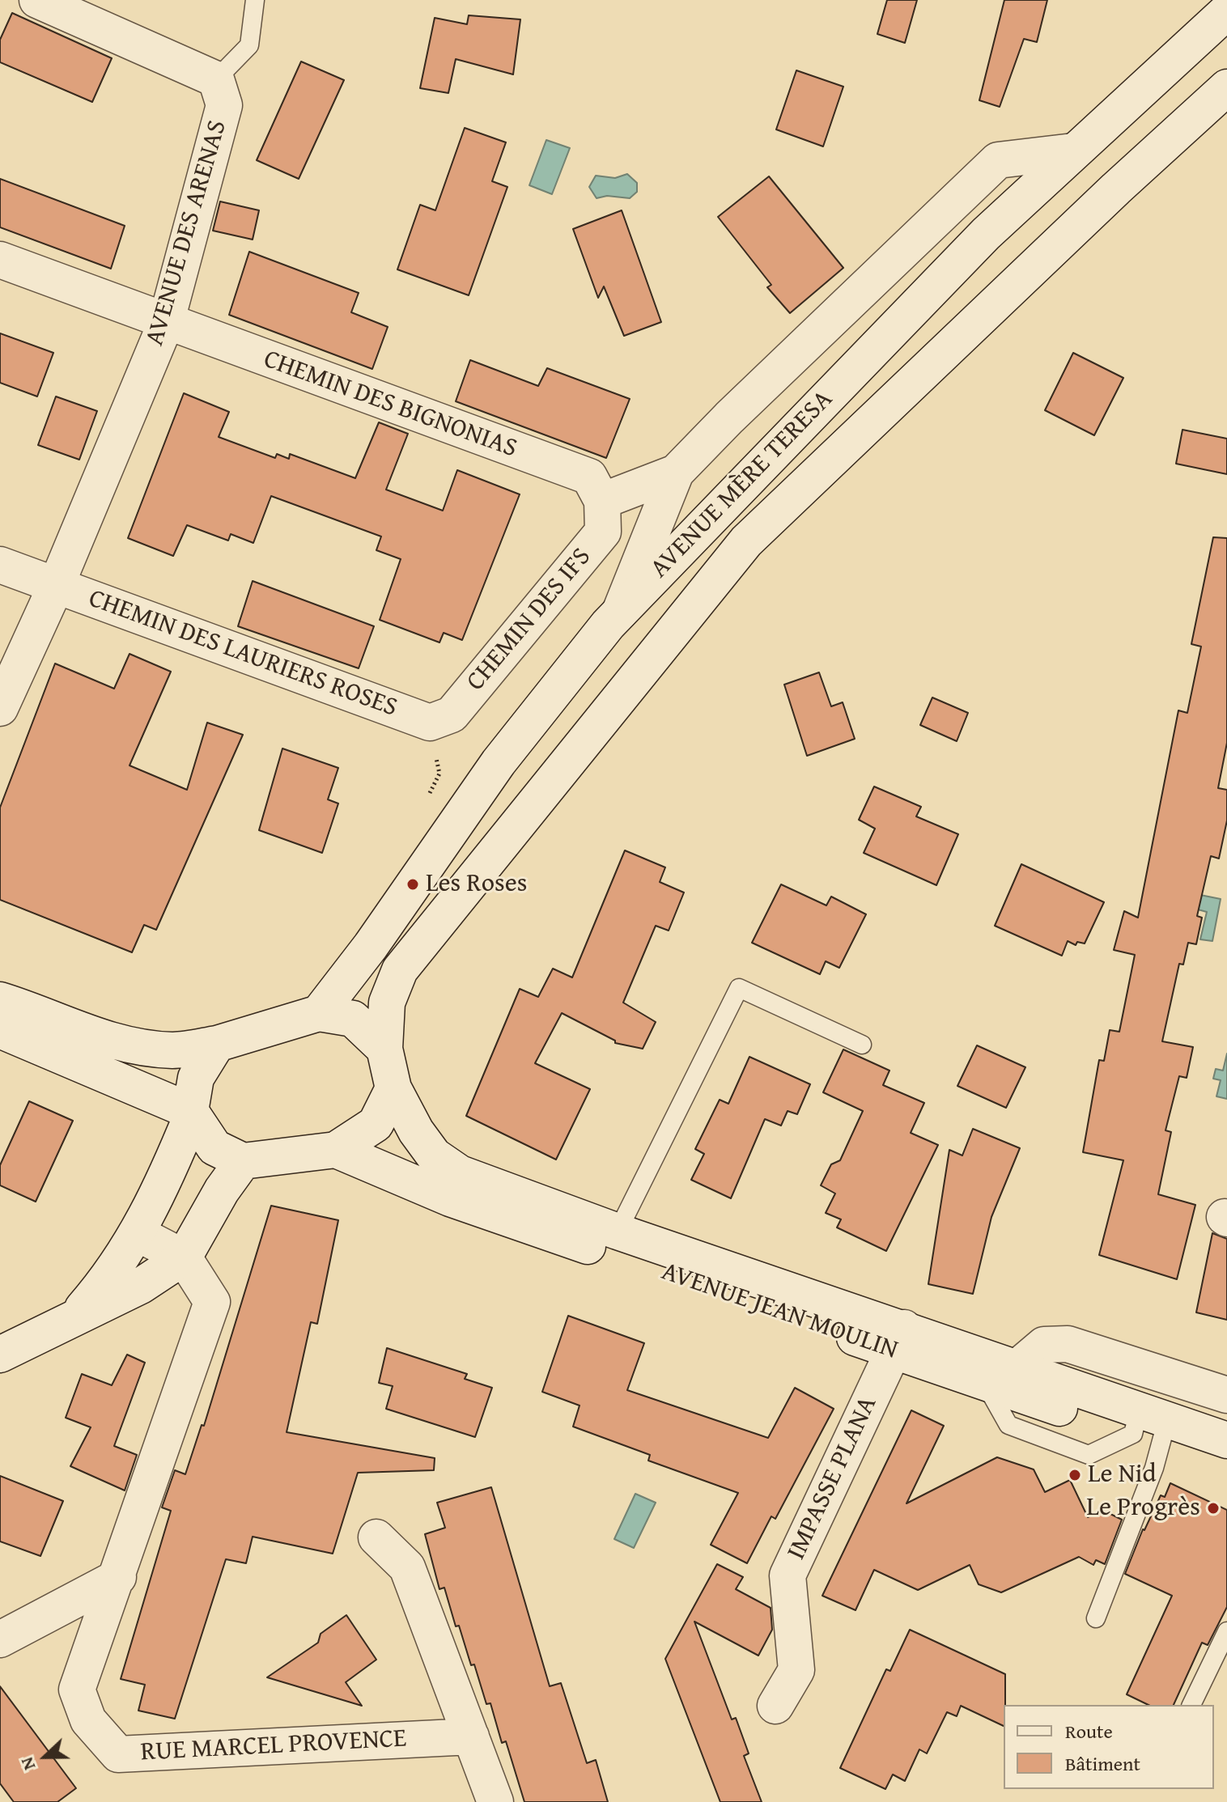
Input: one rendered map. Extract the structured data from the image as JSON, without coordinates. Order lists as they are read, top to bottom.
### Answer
{
  "streets": {
    "street": [
      "AVENUE DES ARENAS",
      "CHEMIN DES BIGNONIAS",
      "AVENUE MÈRE TERESA",
      "CHEMIN DES IFS",
      "CHEMIN DES LAURIERS ROSES",
      "AVENUE JEAN MOULIN",
      "IMPASSE PLANA",
      "RUE MARCEL PROVENCE"
    ]
  },
  "crossings": [
    ["AVENUE DES ARENAS", "CHEMIN DES BIGNONIAS"],
    ["AVENUE DES ARENAS", "CHEMIN DES LAURIERS ROSES"],
    ["CHEMIN DES BIGNONIAS", "CHEMIN DES IFS"],
    ["AVENUE MÈRE TERESA", "AVENUE JEAN MOULIN"],
    ["CHEMIN DES IFS", "CHEMIN DES LAURIERS ROSES"],
    ["AVENUE JEAN MOULIN", "IMPASSE PLANA"]
  ],
  "places": ["Les Roses", "Le Nid", "Le Progrès"],
  "legend": ["Route", "Bâtiment"],
  "north": "left"
}
